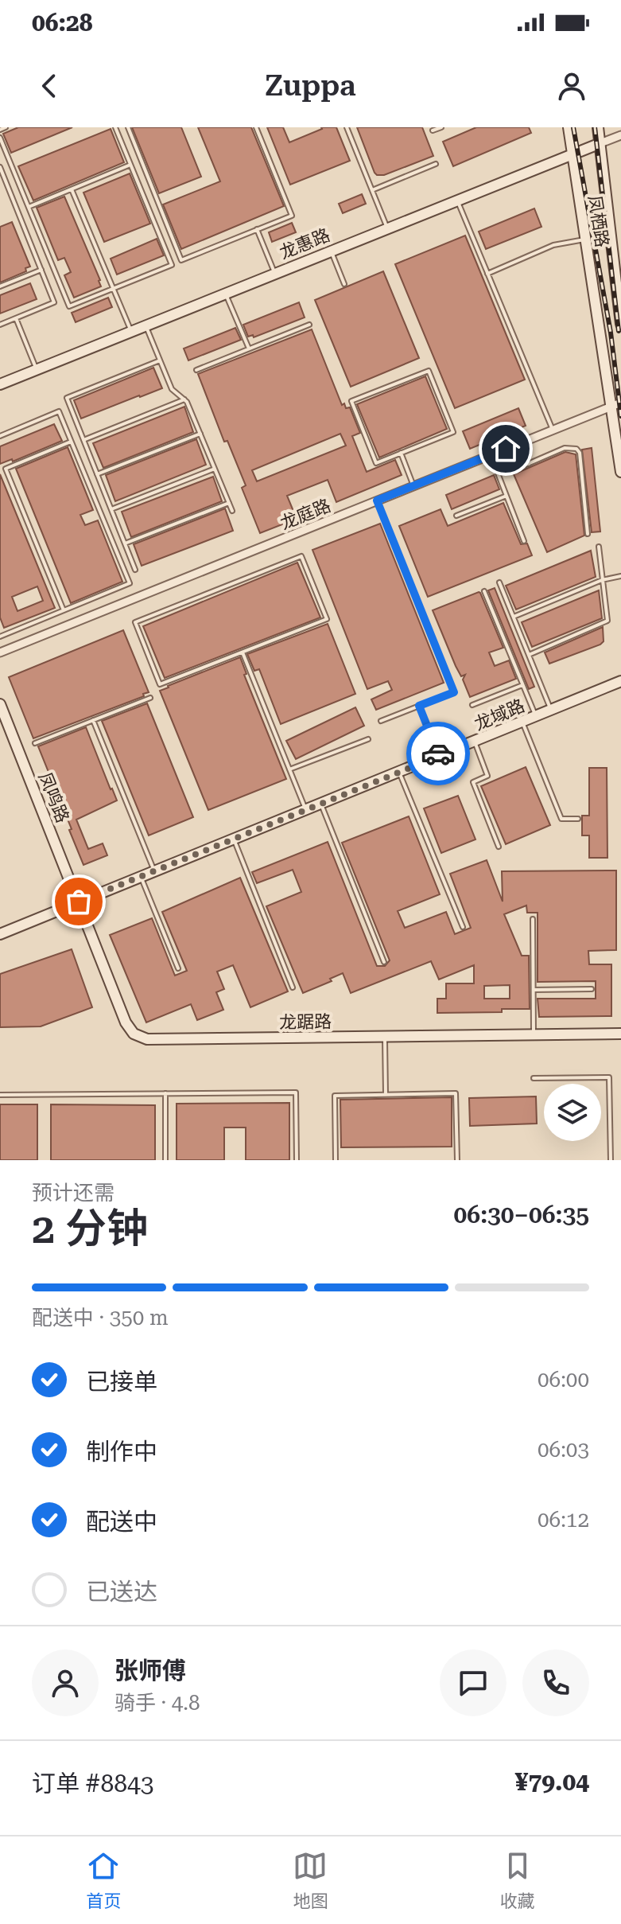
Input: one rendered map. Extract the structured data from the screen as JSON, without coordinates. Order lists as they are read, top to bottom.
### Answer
{
  "streets": {
    "street": [
      "凤栖路",
      "龙惠路",
      "龙庭路",
      "龙域路",
      "凤鸣路",
      "龙踞路"
    ]
  },
  "crossings": [
    ["凤栖路", "龙惠路"],
    ["凤栖路", "龙庭路"],
    ["龙域路", "凤鸣路"],
    ["龙域路", "龙踞路"],
    ["凤鸣路", "龙踞路"]
  ],
  "page": {
    "status": "06:28",
    "header": "Zuppa",
    "heading": ["2 分钟", "预计还需", "06:30–06:35"],
    "panel": [
      "张师傅",
      "骑手 · 4.8",
      "订单 #8843",
      "¥79.04"
    ],
    "bar": "配送中 · 350 m",
    "list": [
      ["已接单", "06:00"],
      ["制作中", "06:03"],
      ["配送中", "06:12"],
      "已送达"
    ],
    "tabs": ["首页", "地图", "收藏"]
  }
}
